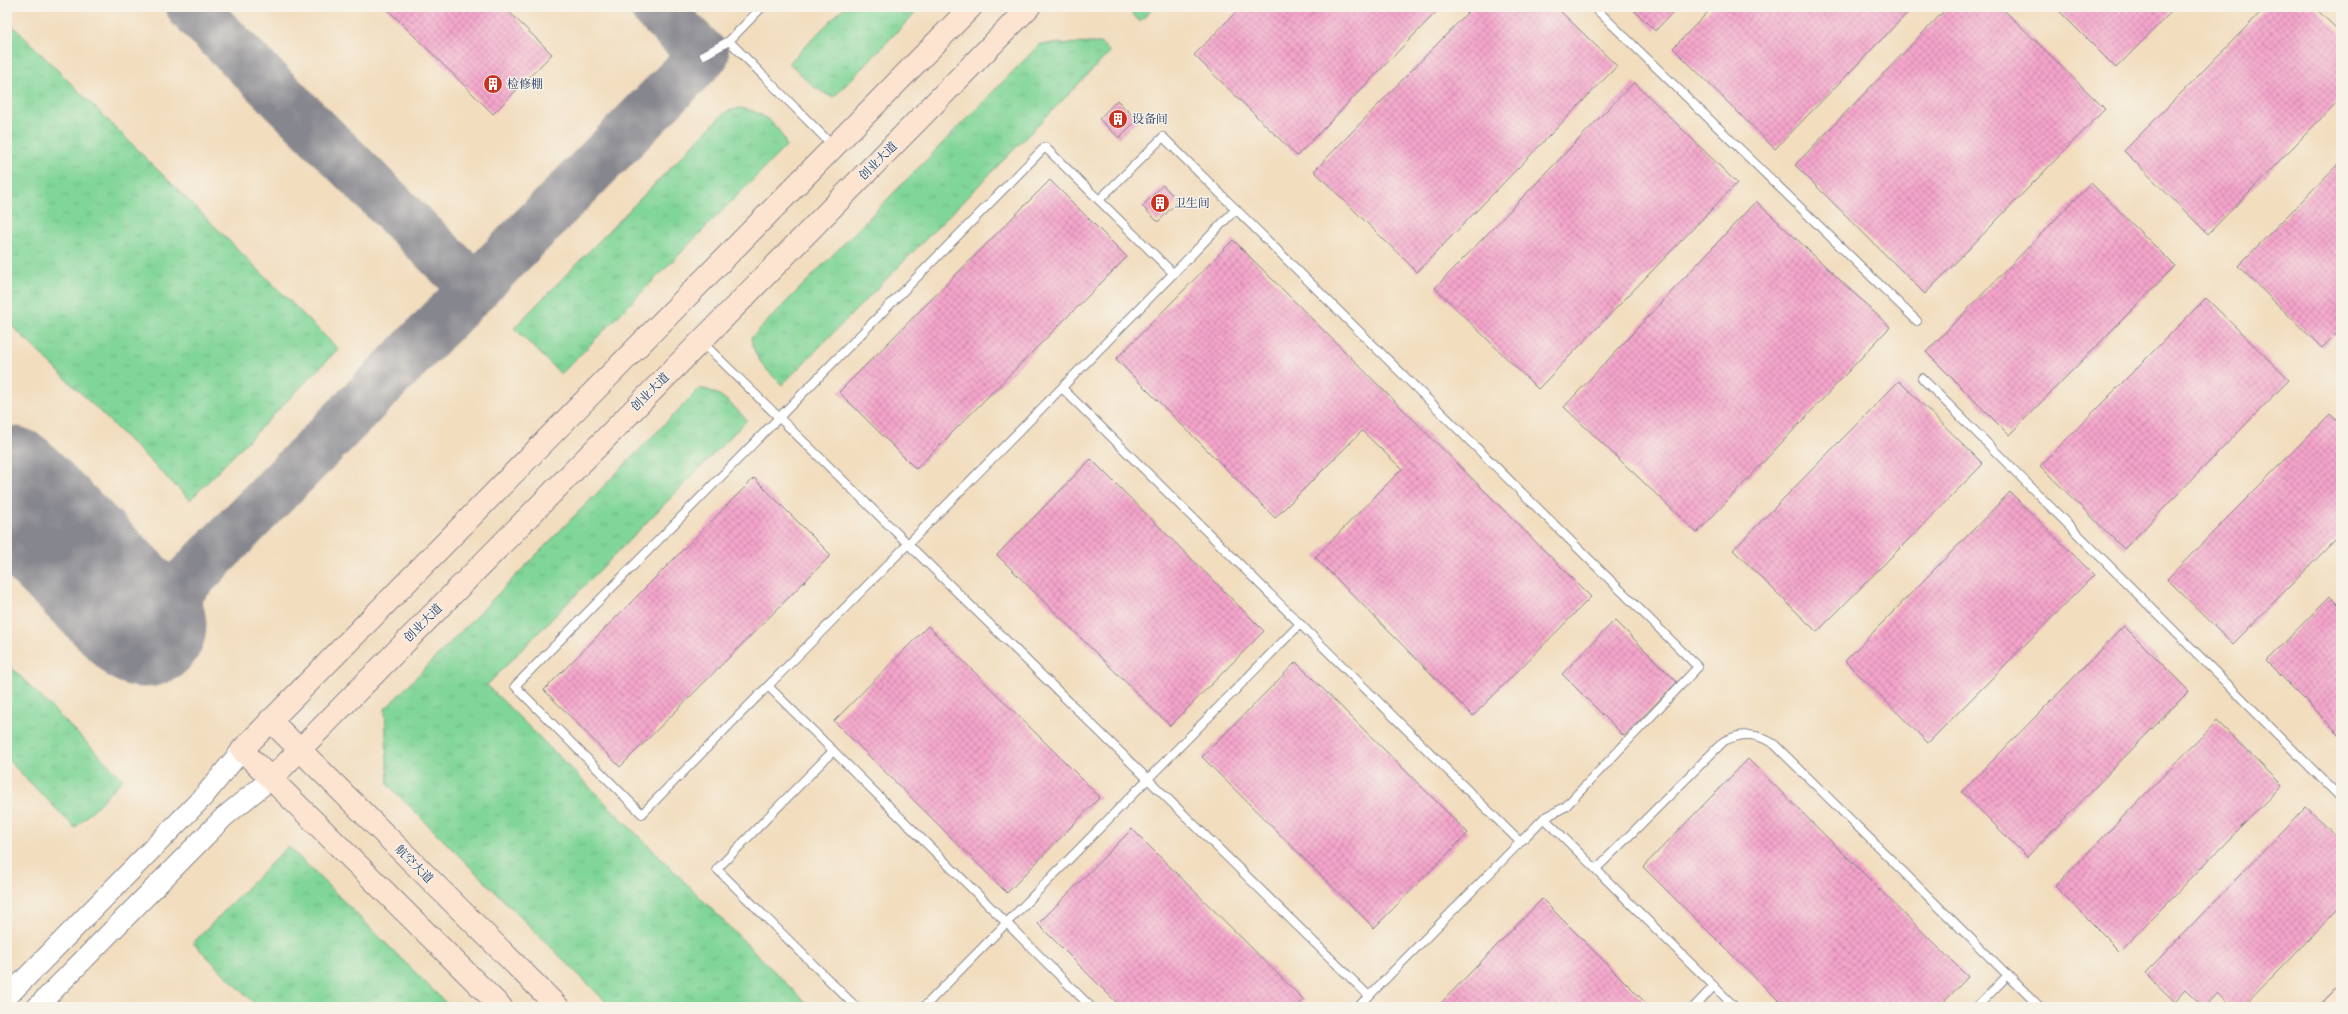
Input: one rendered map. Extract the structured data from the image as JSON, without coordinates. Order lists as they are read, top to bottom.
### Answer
{
  "streets": {
    "main road": ["创业大道", "航空大道"]
  },
  "crossings": [
    ["创业大道", "航空大道"]
  ],
  "places": {
    "building": ["检修棚", "设备间", "卫生间"]
  }
}
